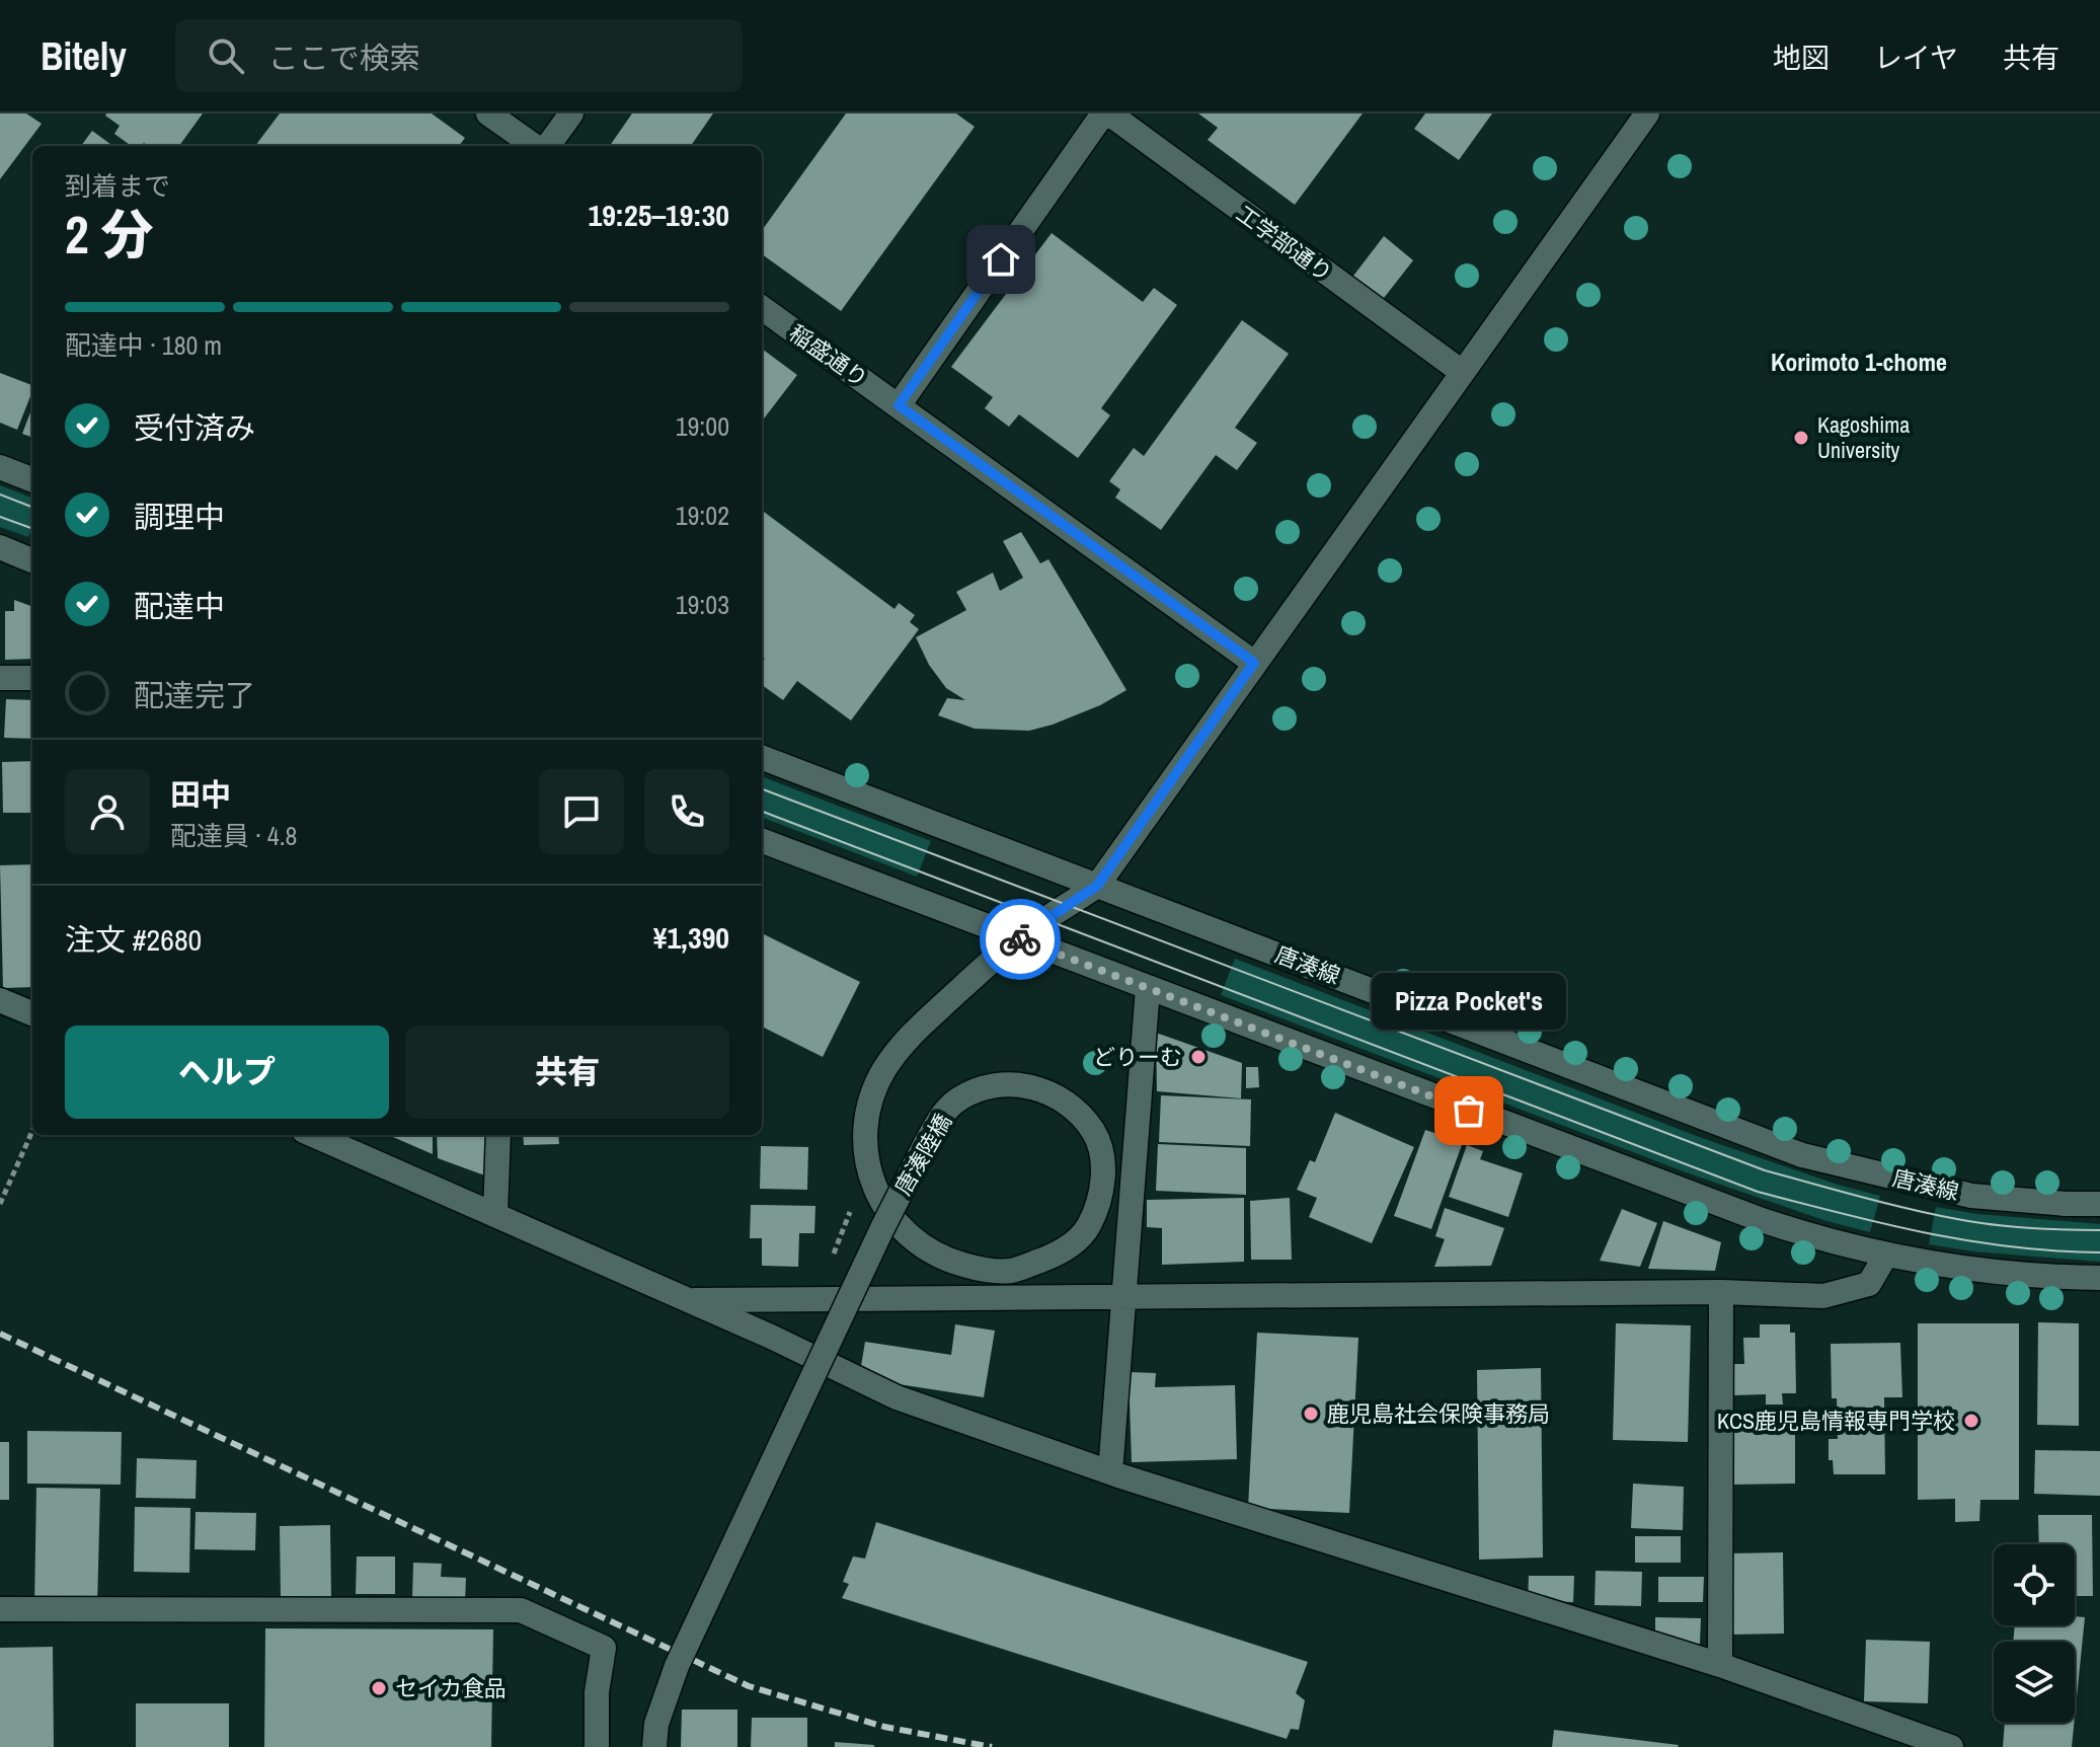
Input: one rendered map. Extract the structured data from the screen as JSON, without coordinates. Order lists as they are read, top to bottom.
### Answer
{
  "streets": {
    "street": [
      "工学部通り",
      "稲盛通り",
      "唐湊線",
      "唐湊陸橋"
    ]
  },
  "crossings": [
    ["唐湊線", "唐湊陸橋"]
  ],
  "districts": ["Korimoto 1-chome"],
  "places": [
    "Kagoshima University",
    "どりーむ",
    "Pizza Pocket's",
    "鹿児島社会保険事務局",
    "KCS鹿児島情報専門学校",
    "セイカ食品"
  ],
  "page": {
    "header": "Bitely",
    "search": "ここで検索",
    "nav": ["地図", "レイヤ", "共有"],
    "heading": ["2 分", "到着まで", "19:25–19:30"],
    "panel": [
      "田中",
      "配達員 · 4.8",
      "注文 #2680",
      "¥1,390"
    ],
    "bar": "配達中 · 180 m",
    "list": [
      ["受付済み", "19:00"],
      ["調理中", "19:02"],
      ["配達中", "19:03"],
      "配達完了"
    ],
    "bubble": "Pizza Pocket's",
    "buttons": ["ヘルプ", "共有"]
  }
}
